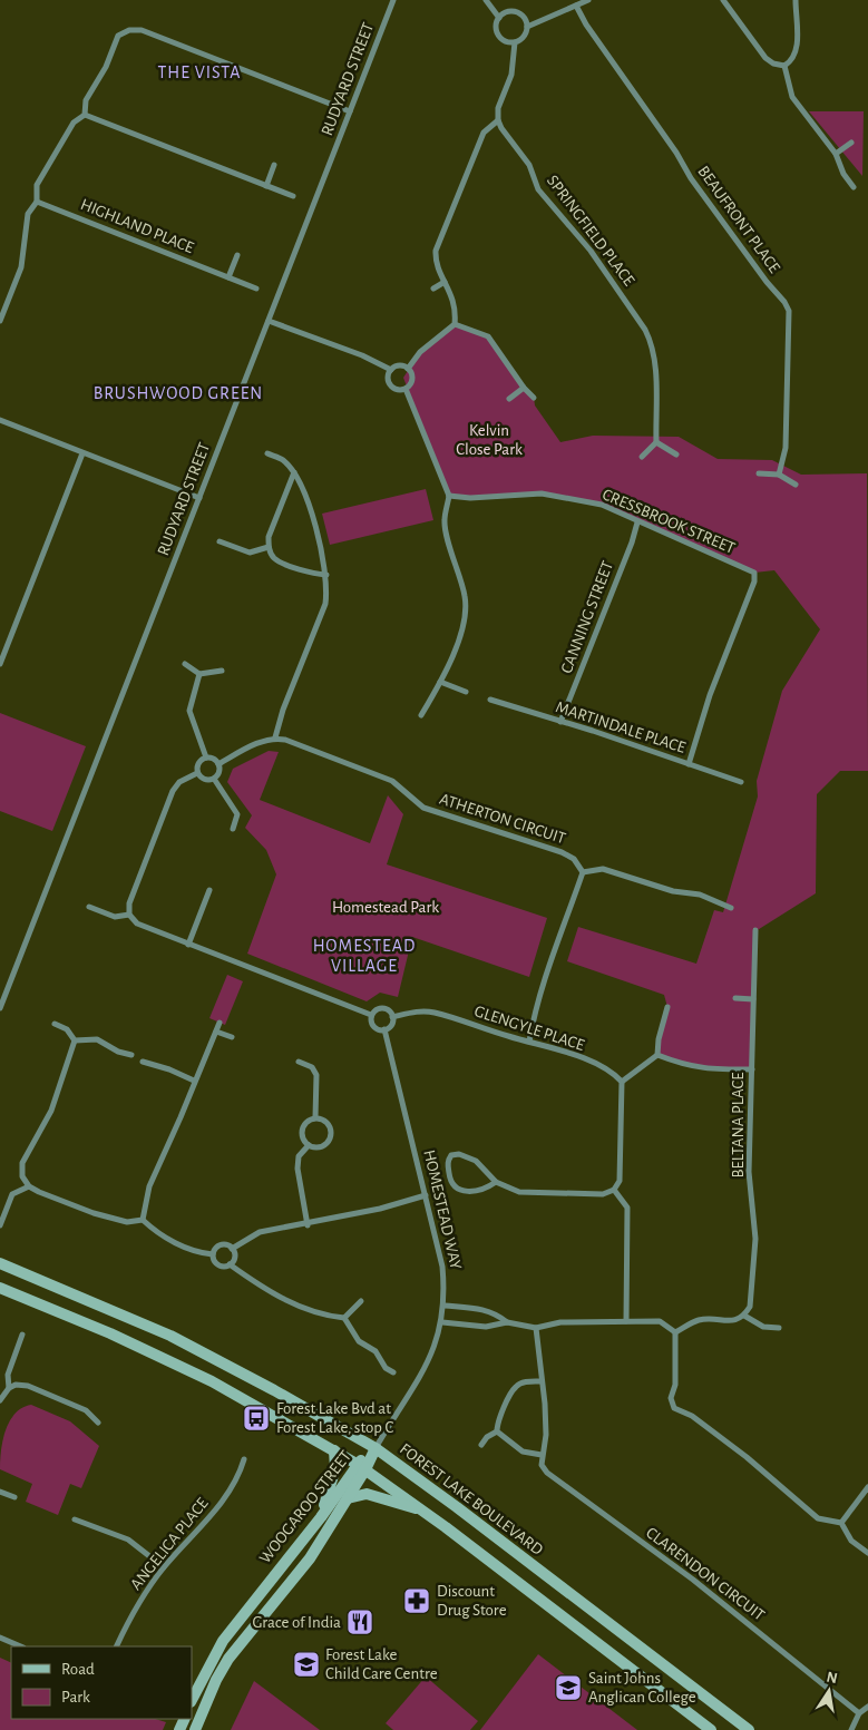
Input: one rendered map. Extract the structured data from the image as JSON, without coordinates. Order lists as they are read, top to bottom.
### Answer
{
  "streets": {
    "main road": ["FOREST LAKE BOULEVARD", "WOOGAROO STREET"],
    "street": [
      "RUDYARD STREET",
      "BEAUFRONT PLACE",
      "HIGHLAND PLACE",
      "SPRINGFIELD PLACE",
      "CRESSBROOK STREET",
      "CANNING STREET",
      "MARTINDALE PLACE",
      "ATHERTON CIRCUIT",
      "GLENGYLE PLACE",
      "BELTANA PLACE",
      "HOMESTEAD WAY",
      "ANGELICA PLACE",
      "CLARENDON CIRCUIT"
    ]
  },
  "crossings": [
    ["CRESSBROOK STREET", "CANNING STREET"],
    ["CRESSBROOK STREET", "MARTINDALE PLACE"],
    ["CANNING STREET", "MARTINDALE PLACE"],
    ["GLENGYLE PLACE", "HOMESTEAD WAY"],
    ["HOMESTEAD WAY", "FOREST LAKE BOULEVARD"],
    ["HOMESTEAD WAY", "WOOGAROO STREET"],
    ["FOREST LAKE BOULEVARD", "WOOGAROO STREET"]
  ],
  "districts": ["THE VISTA", "BRUSHWOOD GREEN", "HOMESTEAD VILLAGE"],
  "parks": ["Kelvin Close Park", "Homestead Park"],
  "places": {
    "bus stop": ["Forest Lake Bvd at Forest Lake, stop C"],
    "pharmacy": ["Discount Drug Store"],
    "restaurant": ["Grace of India"],
    "school or university": ["Forest Lake Child Care Centre", "Saint Johns Anglican College"]
  },
  "legend": ["Road", "Park"],
  "north": "top"
}
